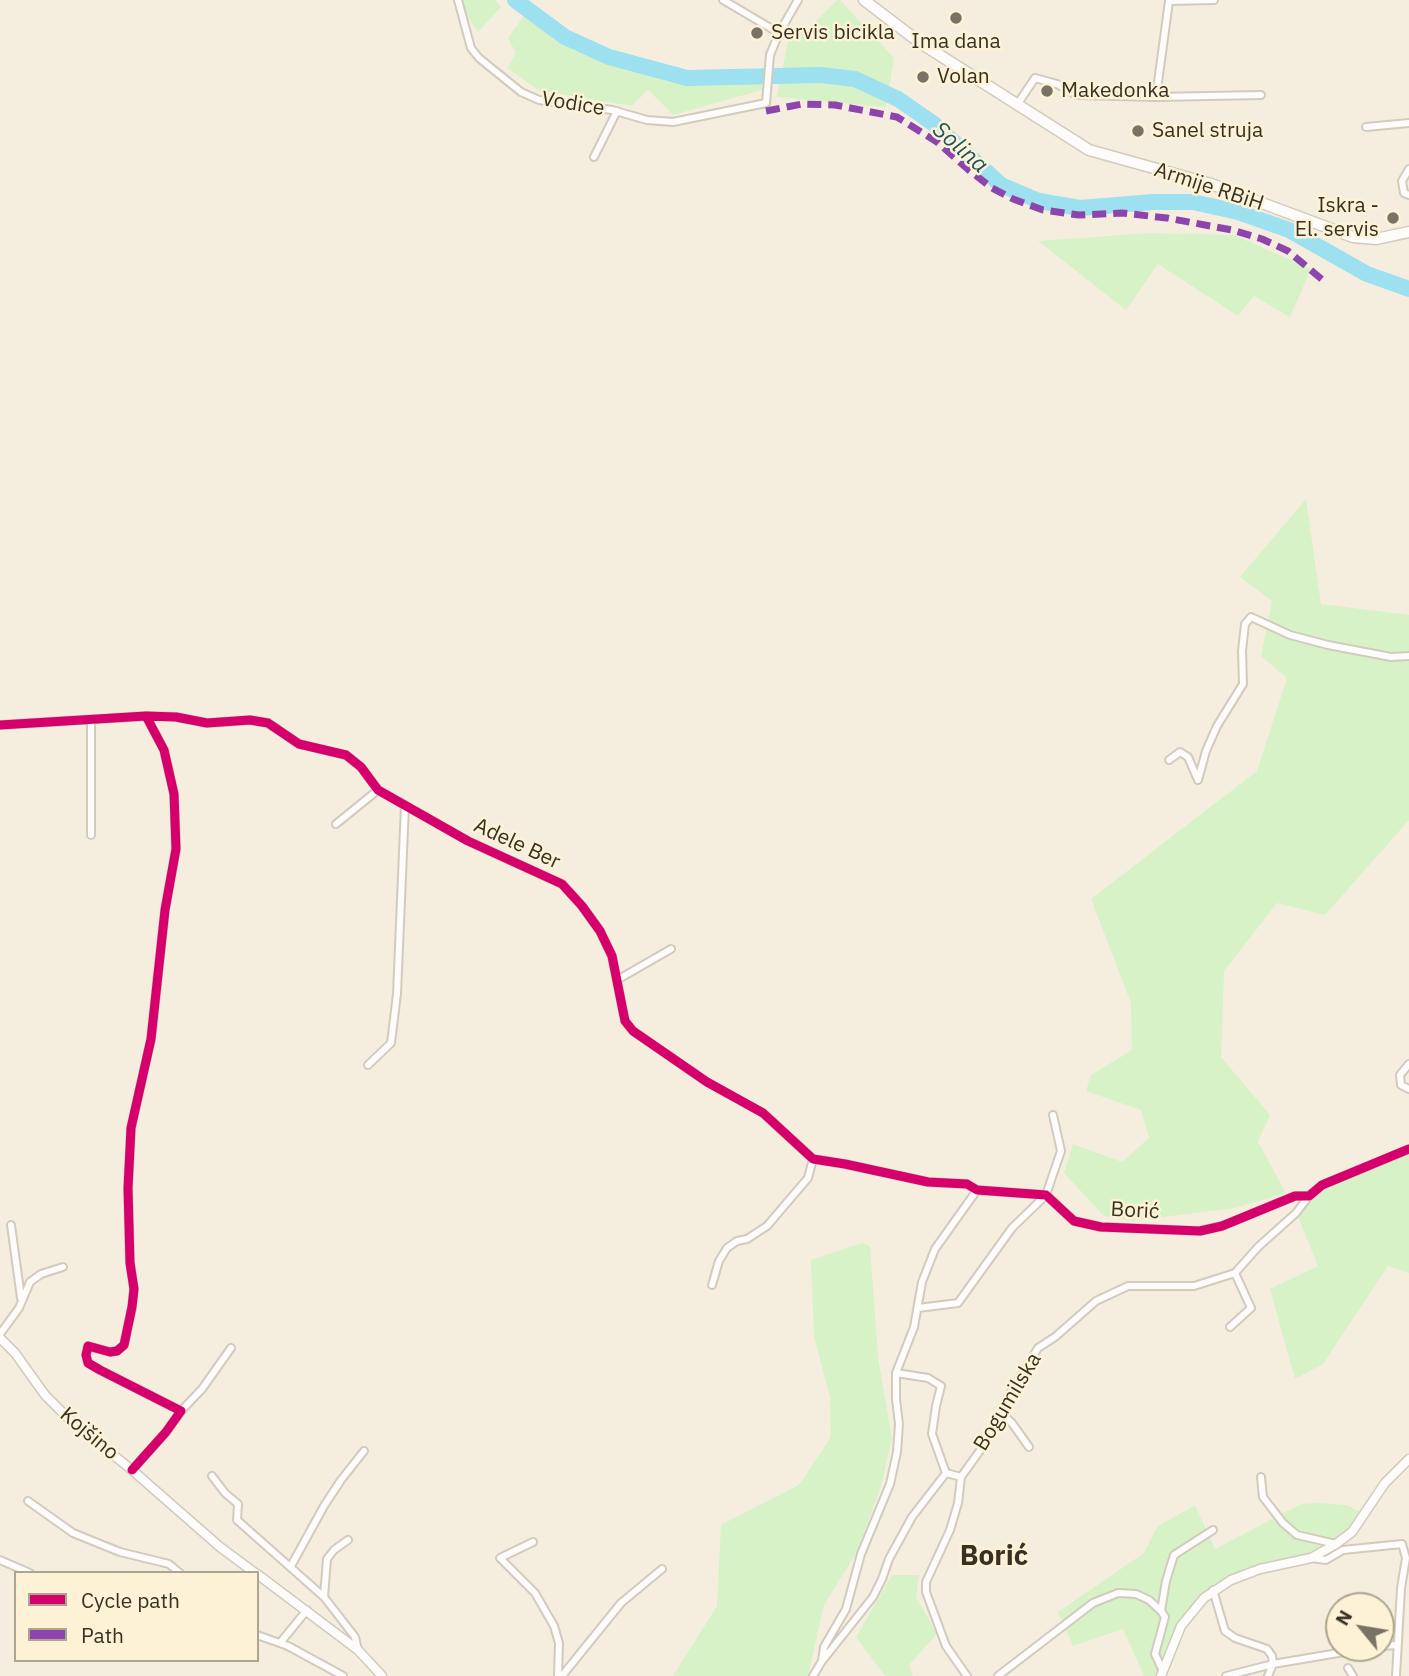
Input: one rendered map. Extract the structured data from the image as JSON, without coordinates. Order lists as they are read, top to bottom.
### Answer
{
  "streets": {
    "main road": ["Armije RBiH"],
    "street": [
      "Vodice",
      "Adele Ber",
      "Borić",
      "Bogumilska",
      "Kojšino"
    ]
  },
  "districts": ["Borić"],
  "water": ["Solina"],
  "places": [
    "Ima dana",
    "Servis bicikla",
    "Volan",
    "Makedonka",
    "Sanel struja",
    "Iskra - El. servis"
  ],
  "legend": ["Cycle path", "Path"],
  "north": "top left"
}
